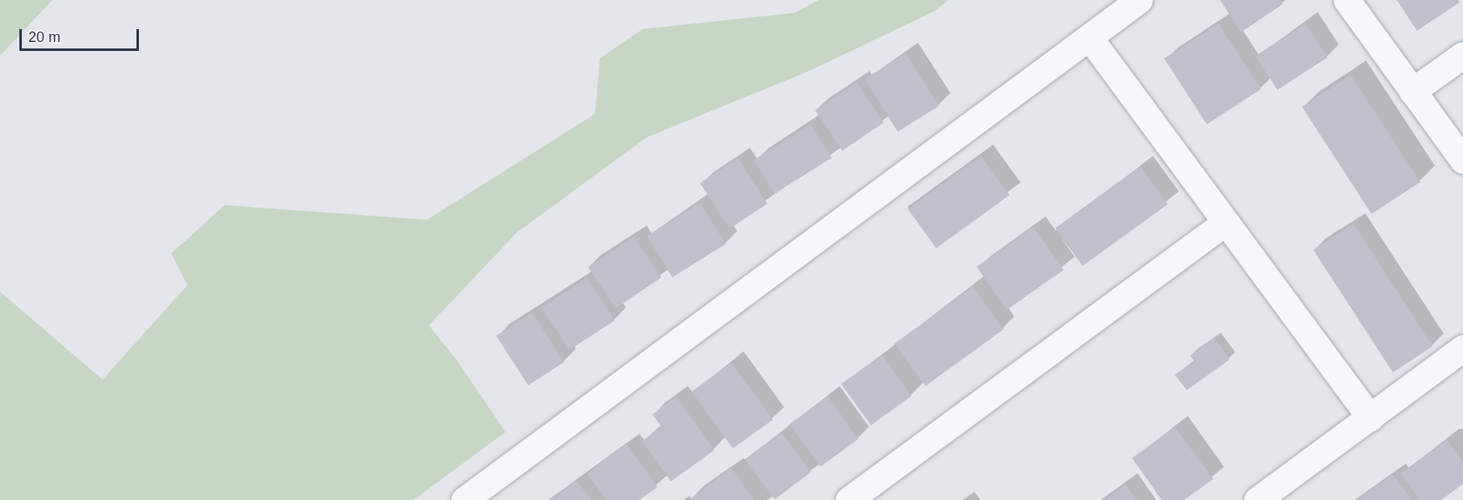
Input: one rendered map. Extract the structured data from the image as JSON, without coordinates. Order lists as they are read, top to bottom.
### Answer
{
  "scale_bar": "20 m"
}
